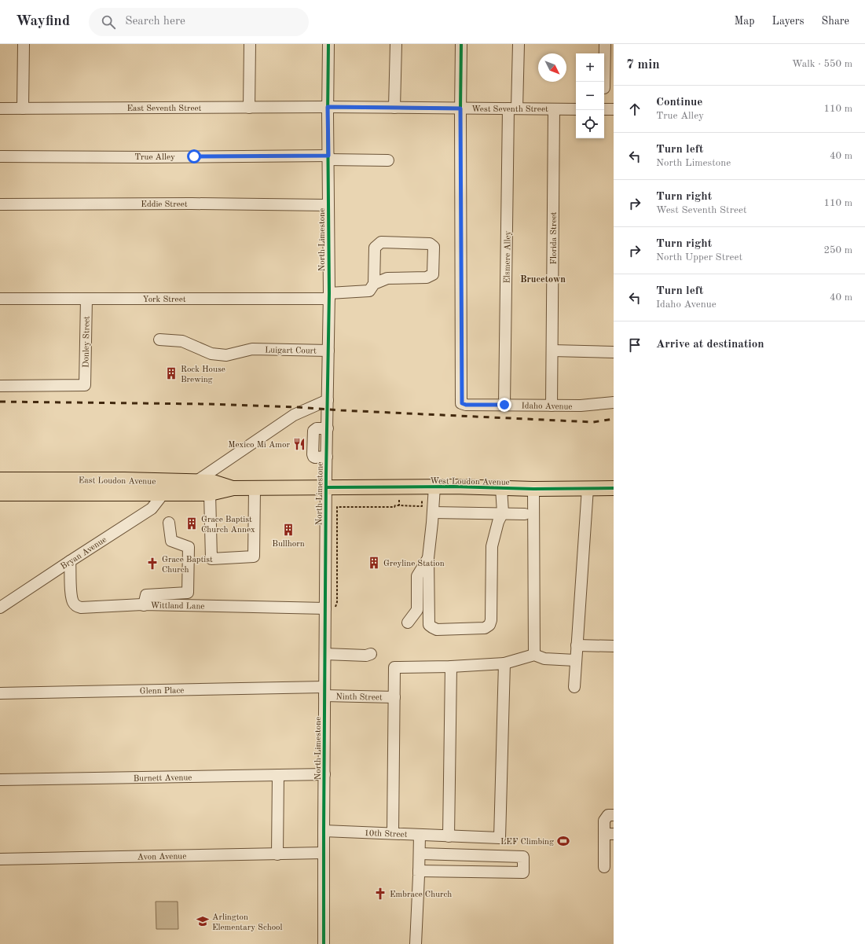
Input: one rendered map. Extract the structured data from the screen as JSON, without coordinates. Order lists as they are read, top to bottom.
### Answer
{
  "streets": {
    "main road": ["East Loudon Avenue", "West Loudon Avenue"],
    "street": [
      "East Seventh Street",
      "West Seventh Street",
      "True Alley",
      "Eddie Street",
      "Florida Street",
      "North Limestone",
      "Elsmere Alley",
      "York Street",
      "Donley Street",
      "Luigart Court",
      "Idaho Avenue",
      "Bryan Avenue",
      "Wittland Lane",
      "Glenn Place",
      "Ninth Street",
      "Burnett Avenue",
      "10th Street",
      "Avon Avenue"
    ]
  },
  "crossings": [
    ["East Seventh Street", "West Seventh Street"],
    ["East Seventh Street", "North Limestone"],
    ["West Seventh Street", "Florida Street"],
    ["West Seventh Street", "North Limestone"],
    ["West Seventh Street", "Elsmere Alley"],
    ["West Seventh Street", "Idaho Avenue"],
    ["True Alley", "North Limestone"],
    ["Eddie Street", "North Limestone"],
    ["Florida Street", "Idaho Avenue"],
    ["North Limestone", "York Street"],
    ["North Limestone", "Luigart Court"],
    ["North Limestone", "East Loudon Avenue"],
    ["North Limestone", "West Loudon Avenue"],
    ["North Limestone", "Wittland Lane"],
    ["North Limestone", "Glenn Place"],
    ["North Limestone", "Ninth Street"],
    ["North Limestone", "Burnett Avenue"],
    ["North Limestone", "10th Street"],
    ["North Limestone", "Avon Avenue"],
    ["Elsmere Alley", "Idaho Avenue"],
    ["York Street", "Donley Street"],
    ["East Loudon Avenue", "West Loudon Avenue"],
    ["East Loudon Avenue", "Bryan Avenue"],
    ["Bryan Avenue", "Wittland Lane"],
    ["Glenn Place", "Ninth Street"]
  ],
  "districts": ["Brucetown"],
  "places": {
    "building": [
      "Rock House Brewing",
      "Grace Baptist Church Annex",
      "Bullhorn",
      "Greyline Station"
    ],
    "restaurant": ["Mexico Mi Amor"],
    "church": ["Grace Baptist Church", "Embrace Church"],
    "sports": ["LEF Climbing"],
    "school or university": ["Arlington Elementary School"]
  },
  "north": "bottom right",
  "page": {
    "header": "Wayfind",
    "search": "Search here",
    "nav": ["Map", "Layers", "Share"],
    "heading": ["7 min", "Walk · 550 m"],
    "map_buttons": ["+", "−"],
    "list": [
      ["Continue", "True Alley", "110 m"],
      ["Turn left", "North Limestone", "40 m"],
      ["Turn right", "West Seventh Street", "110 m"],
      ["Turn right", "North Upper Street", "250 m"],
      ["Turn left", "Idaho Avenue", "40 m"],
      "Arrive at destination"
    ]
  }
}
